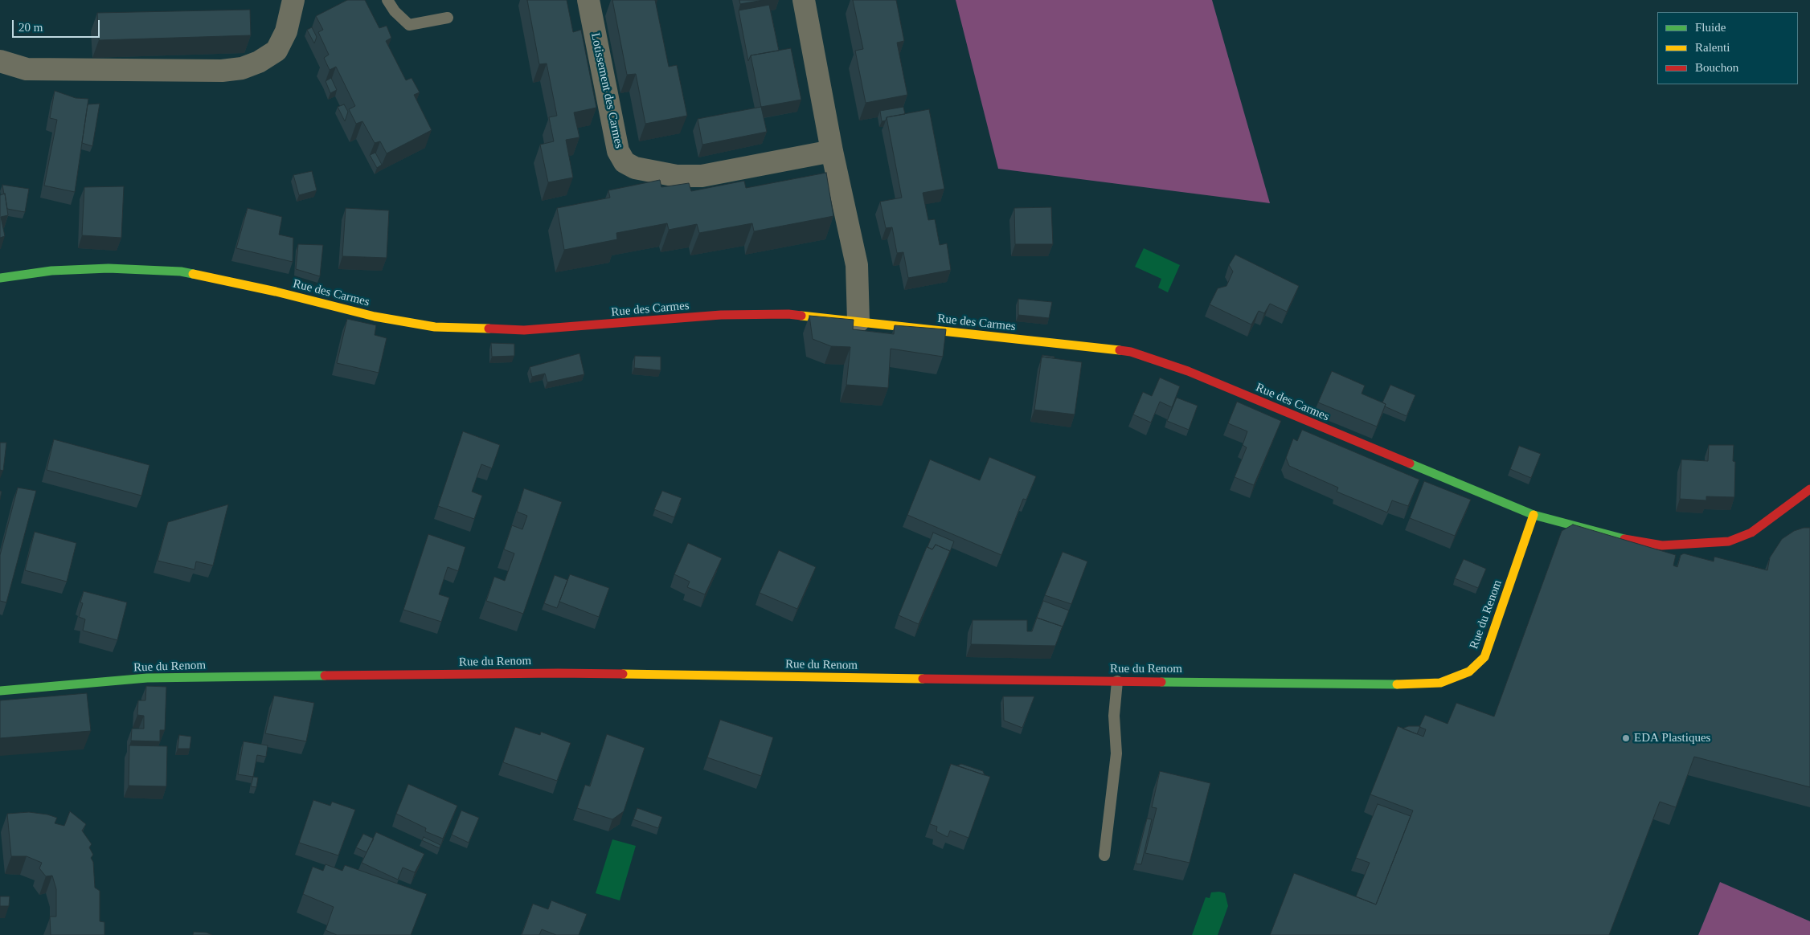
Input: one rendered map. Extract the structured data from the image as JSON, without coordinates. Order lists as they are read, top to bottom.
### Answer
{
  "streets": {
    "street": ["Lotissement des Carmes", "Rue des Carmes", "Rue du Renom"]
  },
  "crossings": [
    ["Rue des Carmes", "Rue du Renom"]
  ],
  "places": ["EDA Plastiques"],
  "legend": ["Fluide", "Ralenti", "Bouchon"],
  "scale_bar": "20 m"
}
